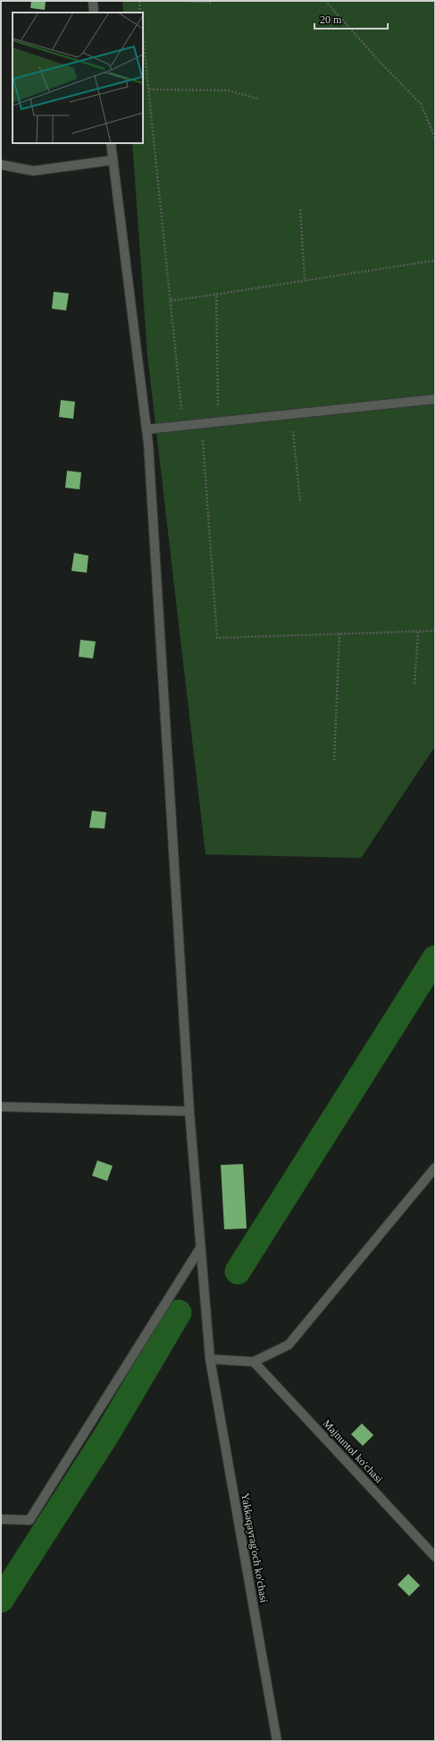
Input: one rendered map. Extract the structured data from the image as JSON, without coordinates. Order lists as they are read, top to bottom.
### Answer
{
  "streets": {
    "street": ["Majnuntol ko'chasi", "Yakkaqayrag'och ko'chasi"]
  },
  "scale_bar": "20 m"
}
